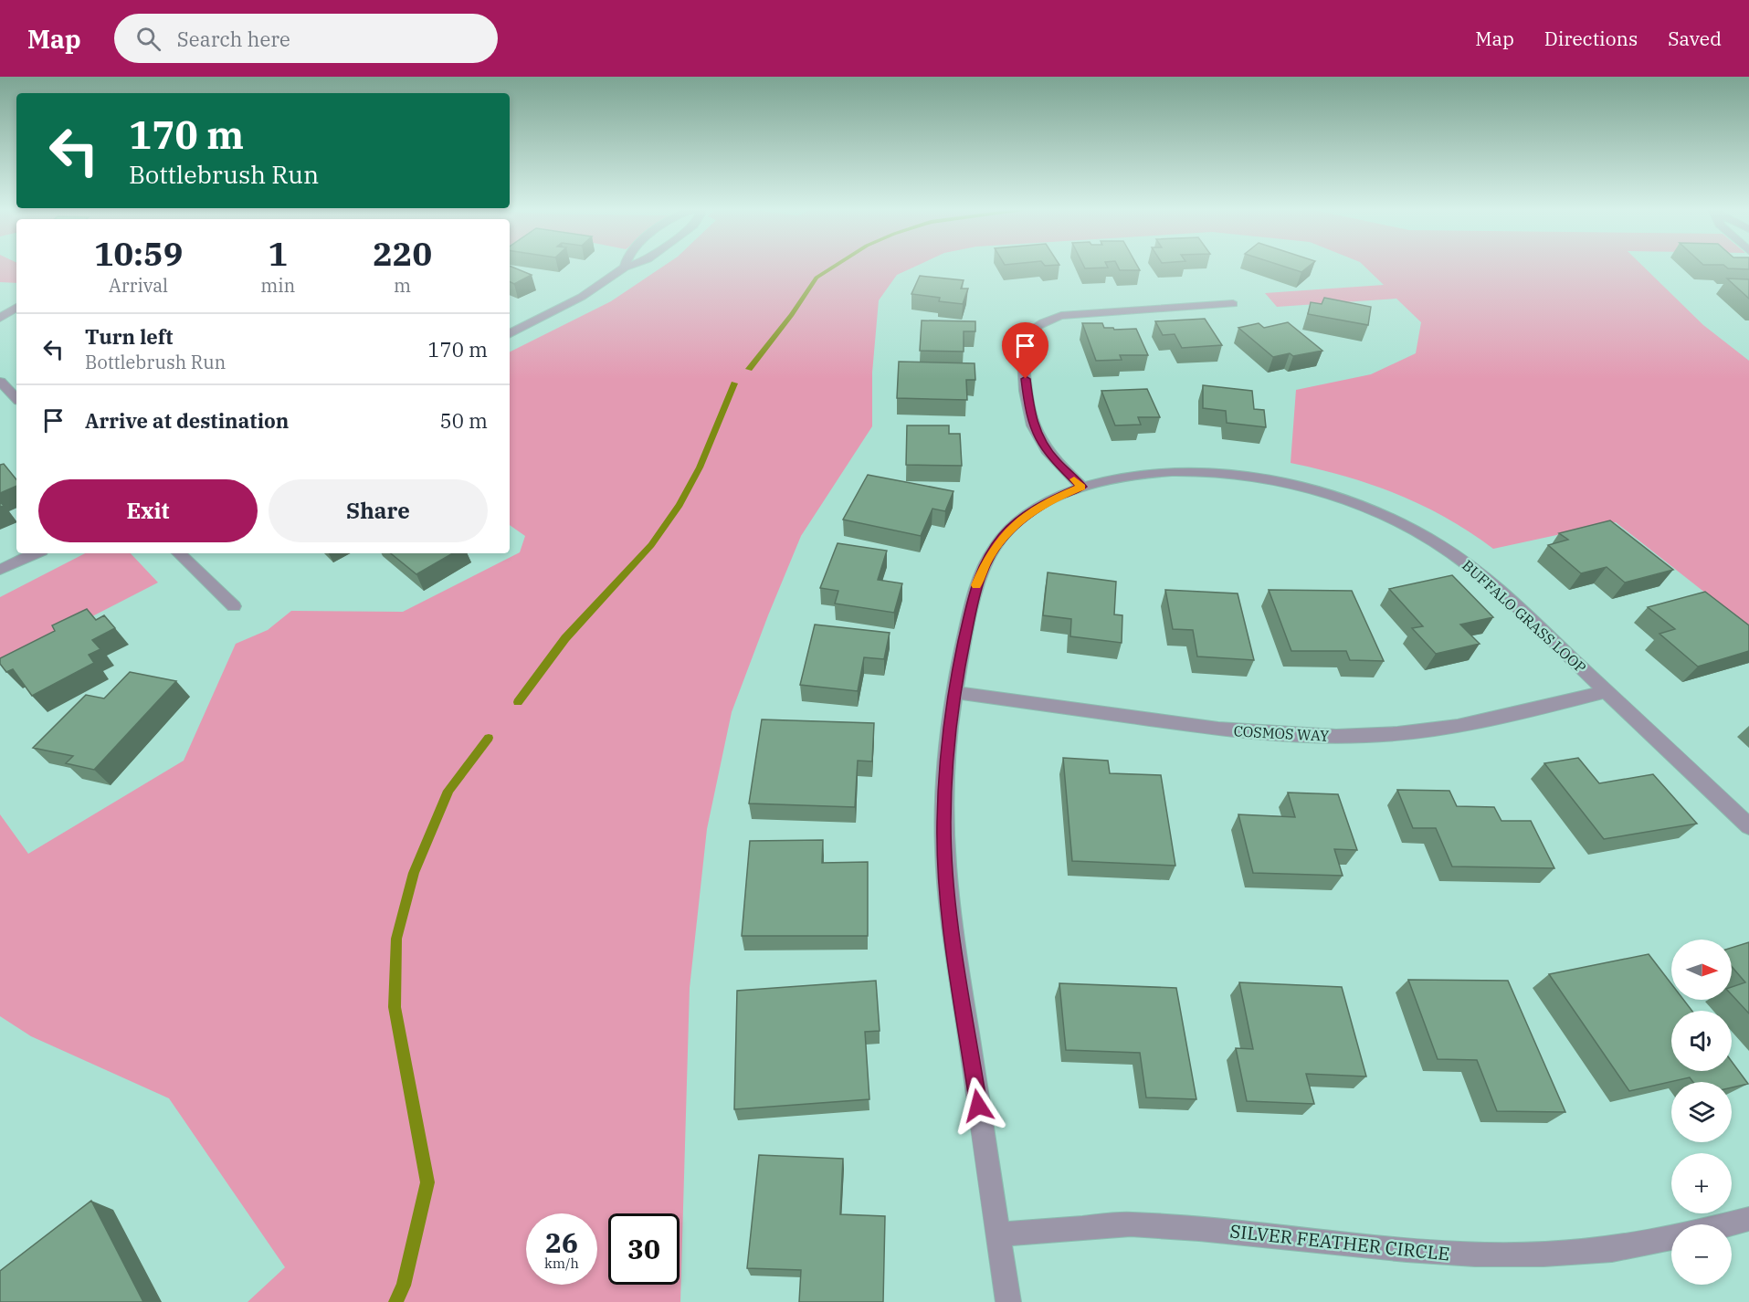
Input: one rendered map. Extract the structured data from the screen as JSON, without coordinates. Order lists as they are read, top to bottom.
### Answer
{
  "streets": {
    "street": ["BUFFALO GRASS LOOP", "COSMOS WAY", "SILVER FEATHER CIRCLE"]
  },
  "crossings": [
    ["BUFFALO GRASS LOOP", "COSMOS WAY"],
    ["BUFFALO GRASS LOOP", "SILVER FEATHER CIRCLE"]
  ],
  "north": "right",
  "page": {
    "header": "Map",
    "search": "Search here",
    "nav": ["Map", "Directions", "Saved"],
    "turn": ["170 m", "Bottlebrush Run"],
    "eta": [
      "10:59",
      "Arrival",
      "1",
      "min",
      "220",
      "m"
    ],
    "list": [
      {
        "name": "Turn left",
        "note": "Bottlebrush Run",
        "value": "170 m"
      },
      {
        "name": "Arrive at destination",
        "value": "50 m"
      }
    ],
    "buttons": ["Exit", "Share"],
    "map_buttons": ["+", "−"],
    "speed": "26 km/h",
    "limit": "30"
  }
}
